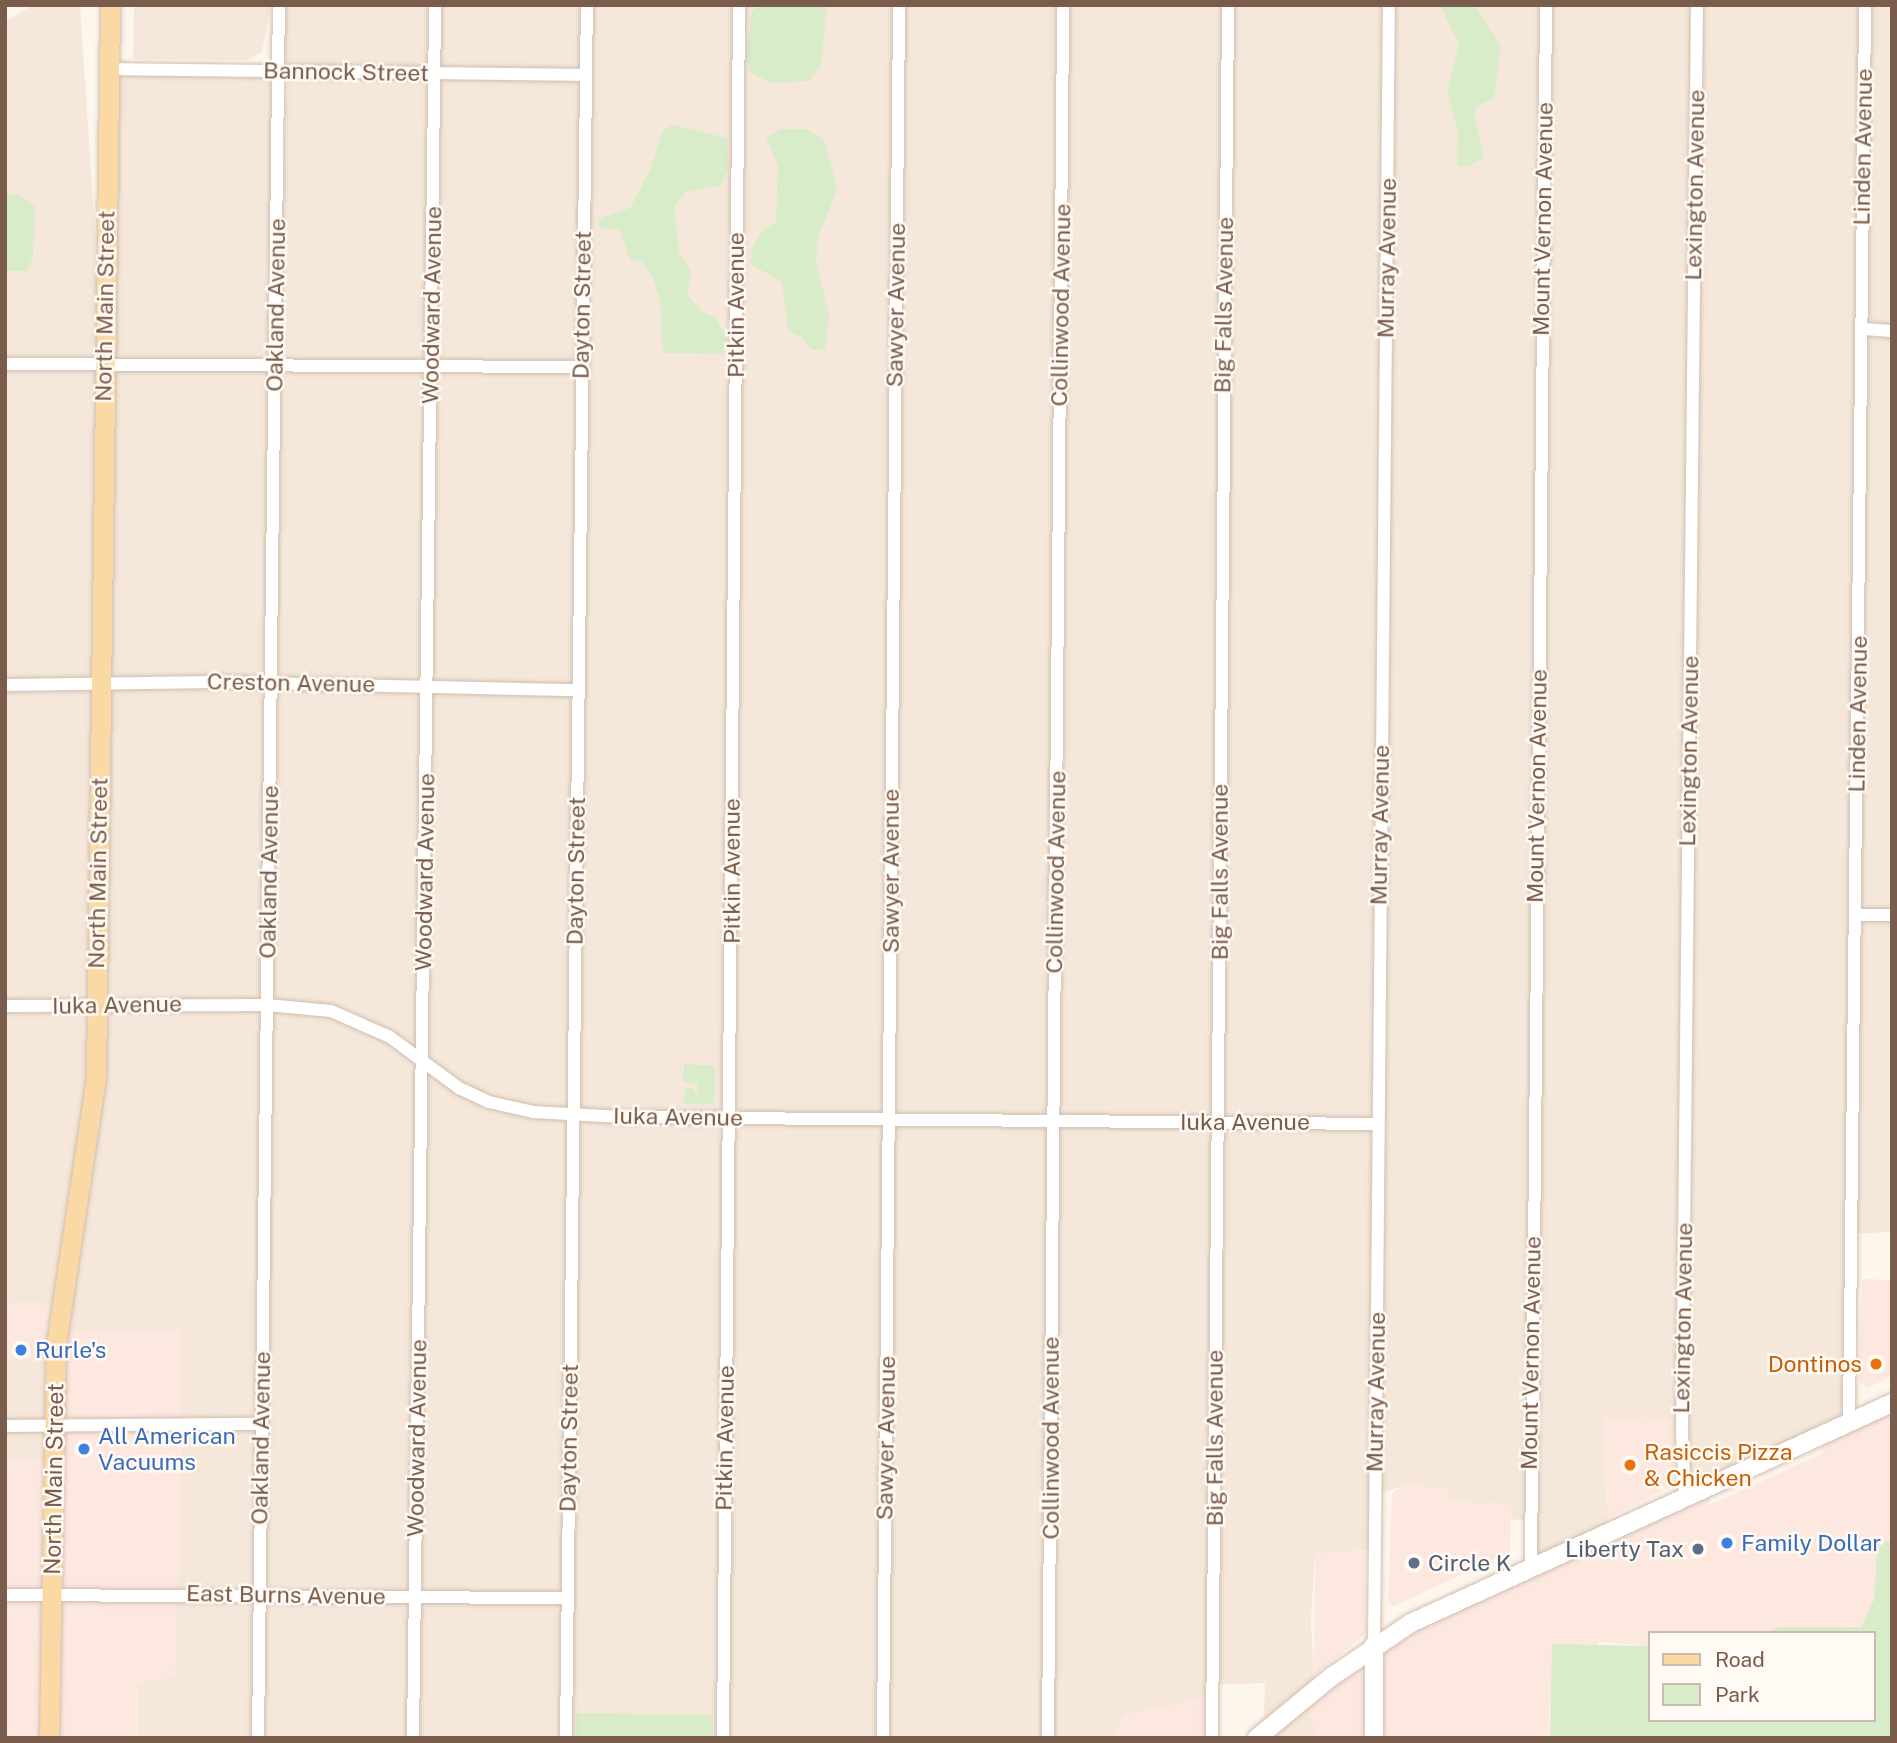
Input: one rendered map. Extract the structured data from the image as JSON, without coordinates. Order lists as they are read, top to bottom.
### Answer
{
  "streets": {
    "main road": ["North Main Street"],
    "street": [
      "Bannock Street",
      "Linden Avenue",
      "Lexington Avenue",
      "Mount Vernon Avenue",
      "Murray Avenue",
      "Oakland Avenue",
      "Woodward Avenue",
      "Dayton Street",
      "Pitkin Avenue",
      "Sawyer Avenue",
      "Collinwood Avenue",
      "Big Falls Avenue",
      "Creston Avenue",
      "Iuka Avenue",
      "East Burns Avenue"
    ]
  },
  "crossings": [
    ["Bannock Street", "Oakland Avenue"],
    ["Bannock Street", "Woodward Avenue"],
    ["Bannock Street", "Dayton Street"],
    ["Bannock Street", "North Main Street"],
    ["Murray Avenue", "Iuka Avenue"],
    ["Oakland Avenue", "Creston Avenue"],
    ["Oakland Avenue", "Iuka Avenue"],
    ["Oakland Avenue", "East Burns Avenue"],
    ["Woodward Avenue", "Creston Avenue"],
    ["Woodward Avenue", "Iuka Avenue"],
    ["Woodward Avenue", "East Burns Avenue"],
    ["Dayton Street", "Creston Avenue"],
    ["Dayton Street", "Iuka Avenue"],
    ["Dayton Street", "East Burns Avenue"],
    ["Pitkin Avenue", "Iuka Avenue"],
    ["Sawyer Avenue", "Iuka Avenue"],
    ["Collinwood Avenue", "Iuka Avenue"],
    ["Big Falls Avenue", "Iuka Avenue"],
    ["North Main Street", "Creston Avenue"],
    ["North Main Street", "Iuka Avenue"],
    ["North Main Street", "East Burns Avenue"]
  ],
  "places": [
    "Rurle's",
    "Dontinos",
    "All American Vacuums",
    "Rasiccis Pizza & Chicken",
    "Family Dollar",
    "Liberty Tax",
    "Circle K"
  ],
  "legend": ["Road", "Park"]
}
